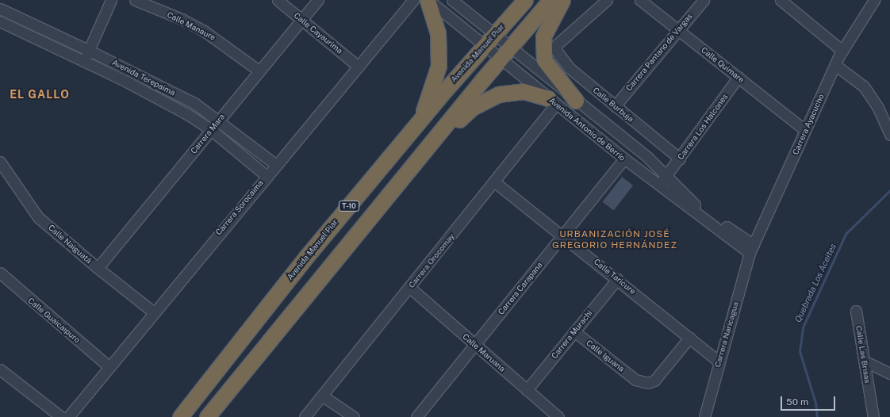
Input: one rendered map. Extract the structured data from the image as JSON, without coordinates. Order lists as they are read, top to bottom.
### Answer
{
  "streets": {
    "highway": ["Avenida Manuel Piar", "T-10"],
    "street": [
      "Calle Manaure",
      "Calle Cayaurima",
      "Carrera Pantano de Vargas",
      "Calle Quimare",
      "Avenida Terepaima",
      "Calle Burbuja",
      "Carrera Ayacucho",
      "Carrera Los Halcones",
      "Avenida Antonio de Berrío",
      "Carrera Mara",
      "Carrera Sorocaima",
      "Calle Naiguatá",
      "Carrera Orocomay",
      "Calle Taricure",
      "Carrera Carapana",
      "Calle Guaicaipuro",
      "Carrera Murachi",
      "Carrera Naricagua",
      "Calle Maruana",
      "Calle Las Brisas",
      "Calle Iguana"
    ]
  },
  "crossings": [
    ["Calle Manaure", "Carrera Mara"],
    ["Calle Cayaurima", "Carrera Mara"],
    ["Calle Cayaurima", "Carrera Sorocaima"],
    ["Carrera Pantano de Vargas", "Calle Quimare"],
    ["Carrera Pantano de Vargas", "Calle Burbuja"],
    ["Avenida Manuel Piar", "Avenida Antonio de Berrío"],
    ["Calle Quimare", "Carrera Ayacucho"],
    ["Calle Quimare", "Carrera Los Halcones"],
    ["Avenida Terepaima", "Carrera Mara"],
    ["Avenida Terepaima", "Carrera Sorocaima"],
    ["Calle Burbuja", "Carrera Los Halcones"],
    ["Carrera Ayacucho", "Avenida Antonio de Berrío"],
    ["Carrera Ayacucho", "Carrera Naricagua"],
    ["Carrera Los Halcones", "Avenida Antonio de Berrío"],
    ["Avenida Antonio de Berrío", "Carrera Orocomay"],
    ["Avenida Antonio de Berrío", "Carrera Carapana"],
    ["Avenida Antonio de Berrío", "Carrera Naricagua"],
    ["Carrera Mara", "Calle Naiguatá"],
    ["Carrera Sorocaima", "Calle Naiguatá"],
    ["Carrera Sorocaima", "Calle Guaicaipuro"],
    ["Carrera Orocomay", "Calle Taricure"],
    ["Carrera Orocomay", "Calle Maruana"],
    ["Calle Taricure", "Carrera Carapana"],
    ["Calle Taricure", "Carrera Murachi"],
    ["Calle Taricure", "Carrera Naricagua"],
    ["Calle Taricure", "Calle Iguana"],
    ["Carrera Carapana", "Calle Maruana"],
    ["Carrera Murachi", "Calle Maruana"],
    ["Carrera Murachi", "Calle Iguana"]
  ],
  "districts": ["EL GALLO", "URBANIZACIÓN JOSÉ GREGORIO HERNÁNDEZ"],
  "water": ["Quebrada Los Aceites"],
  "scale_bar": "50 m"
}
